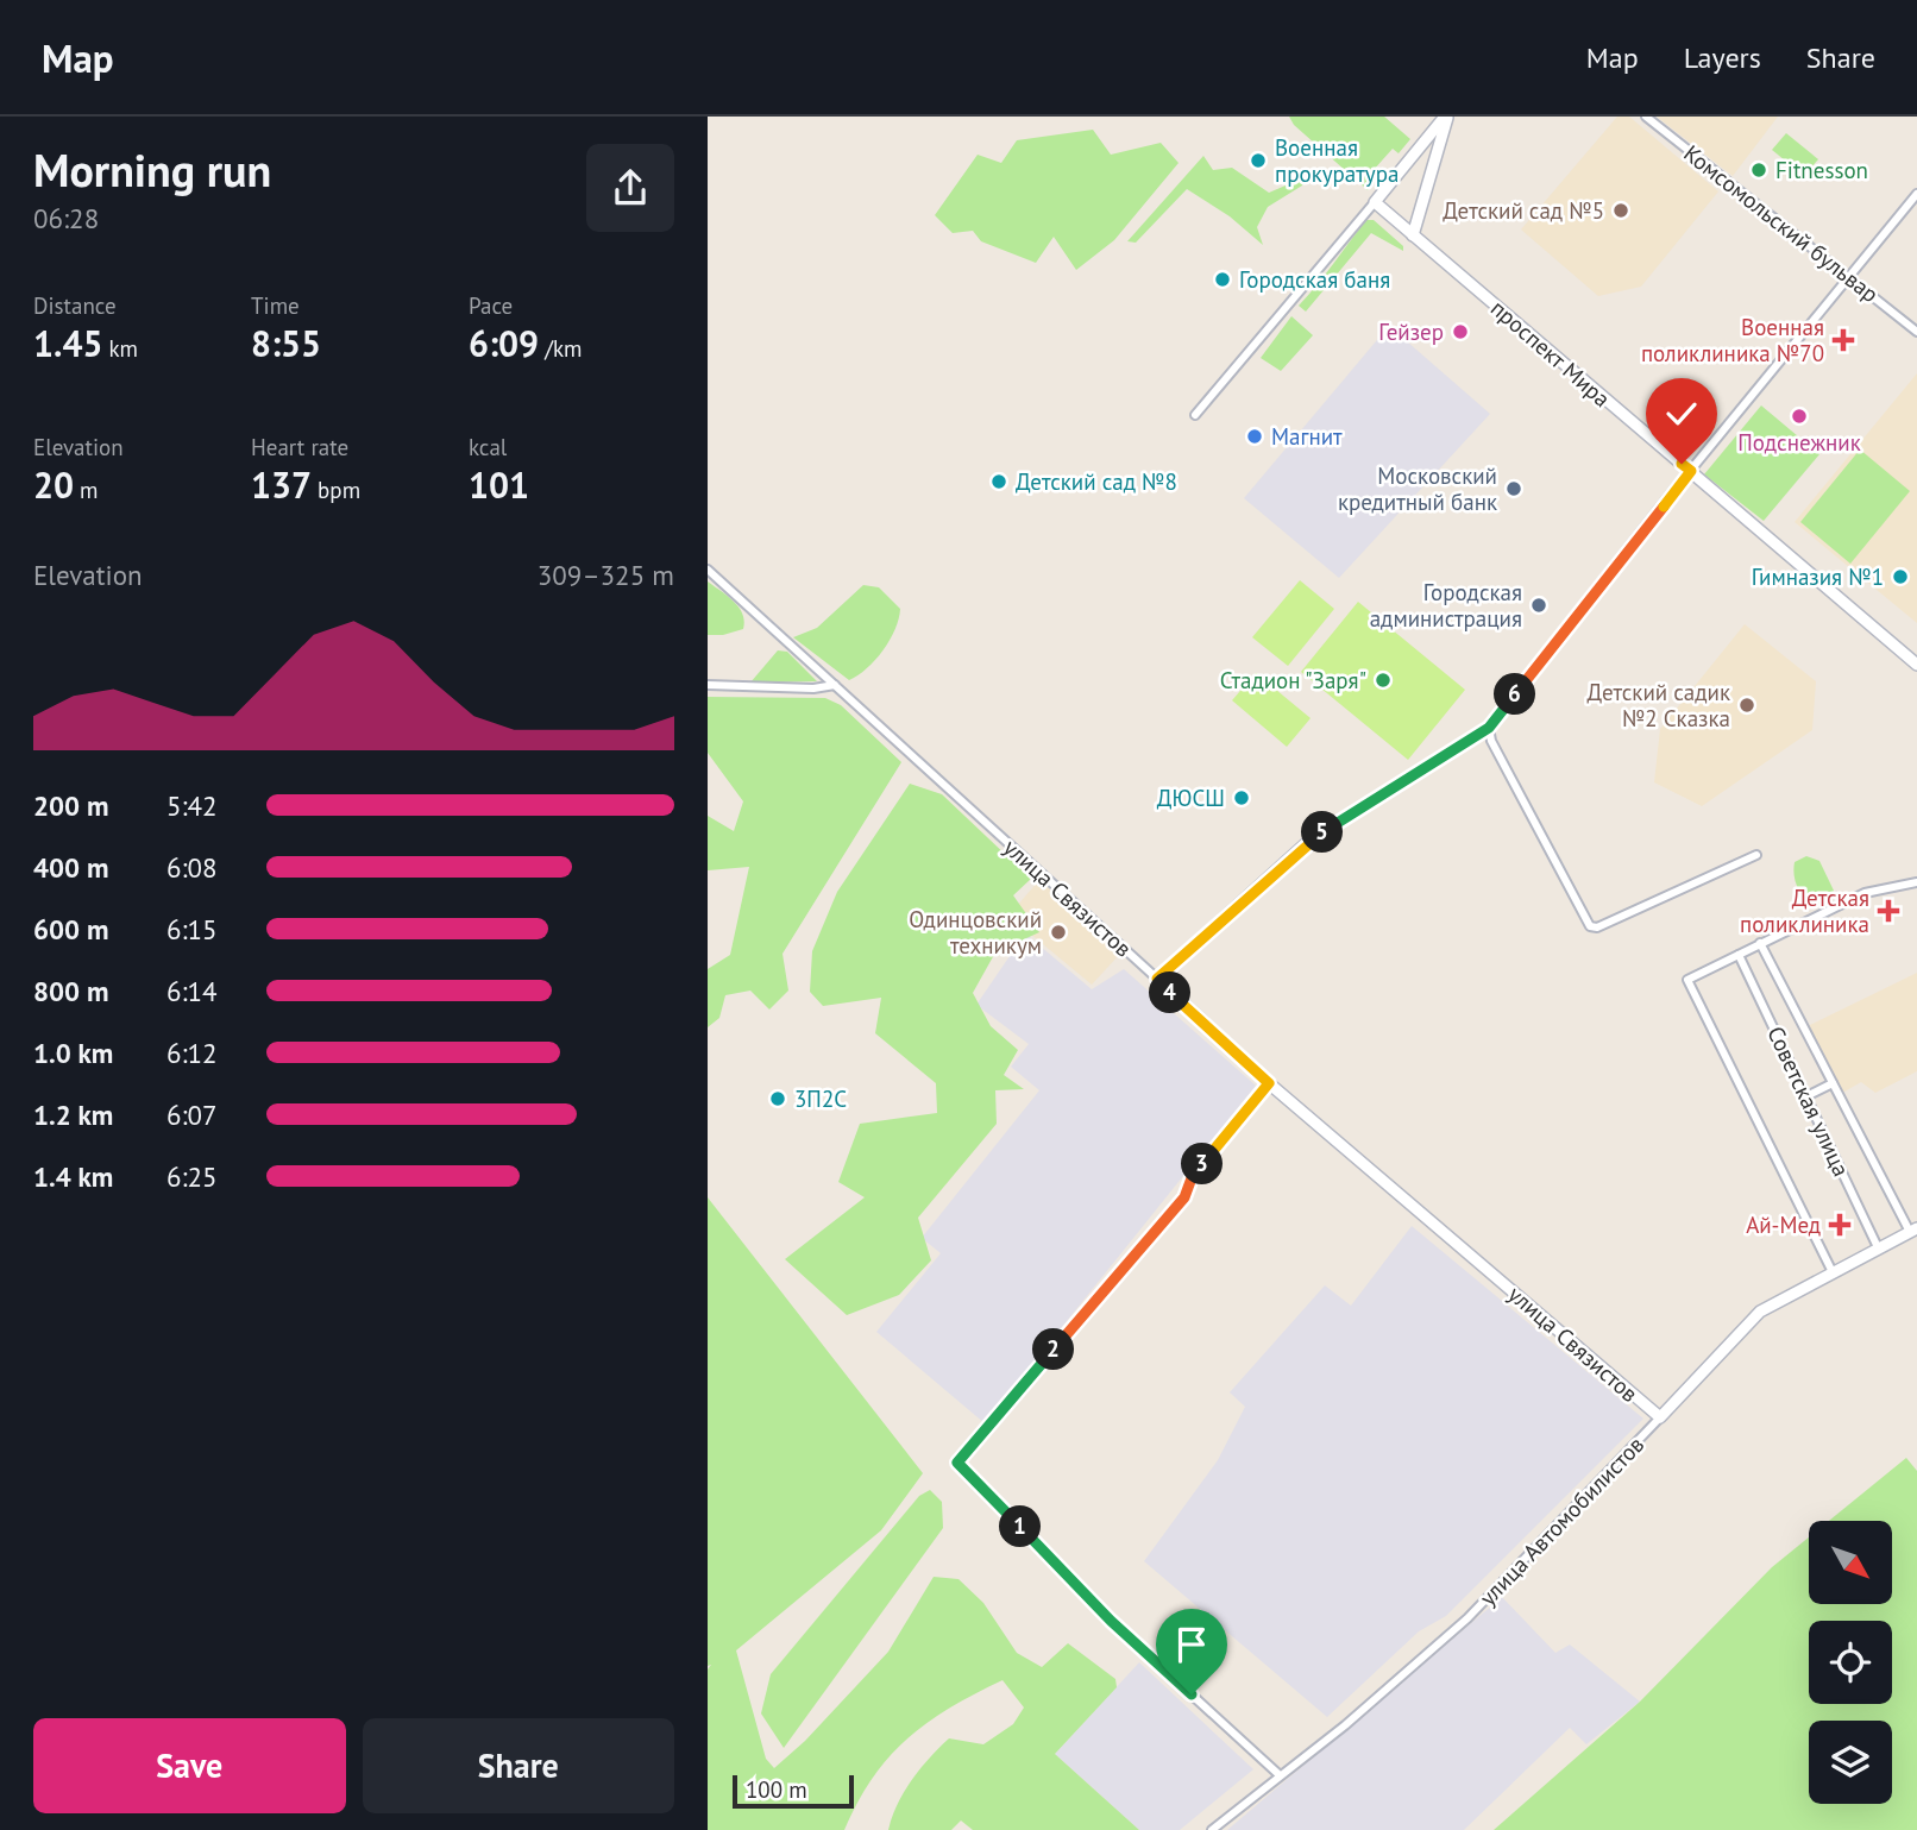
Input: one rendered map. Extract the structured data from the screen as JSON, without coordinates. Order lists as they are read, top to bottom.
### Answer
{
  "streets": {
    "street": [
      "Комсомольский бульвар",
      "проспект Мира",
      "улица Связистов",
      "Советская улица",
      "улица Автомобилистов"
    ]
  },
  "crossings": [
    ["улица Связистов", "улица Автомобилистов"],
    ["Советская улица", "улица Автомобилистов"]
  ],
  "places": {
    "other": [
      "Военная прокуратура",
      "Fitnesson",
      "Детский сад №5",
      "Городская баня",
      "Гейзер",
      "Подснежник",
      "Магнит",
      "Детский сад №8",
      "Московский кредитный банк",
      "Гимназия №1",
      "Городская администрация",
      "Стадион \"Заря\"",
      "Детский садик №2 Сказка",
      "ДЮСШ",
      "Одинцовский техникум",
      "3П2С"
    ],
    "health": ["Военная поликлиника №70", "Детская поликлиника", "Ай-Мед"]
  },
  "scale_bar": "100 m",
  "north": "bottom right",
  "page": {
    "header": "Map",
    "nav": ["Map", "Layers", "Share"],
    "heading": ["Morning run", "06:28"],
    "stats": [
      ["Distance", "1.45 km"],
      ["Time", "8:55"],
      ["Pace", "6:09 /km"],
      ["Elevation", "20 m"],
      ["Heart rate", "137 bpm"],
      ["kcal", "101"]
    ],
    "chart": ["Elevation", "309–325 m"],
    "pins": [
      "6",
      "5",
      "4",
      "3",
      "2",
      "1"
    ],
    "list": [
      {
        "name": "200 m",
        "note": "5:42"
      },
      {
        "name": "400 m",
        "note": "6:08"
      },
      {
        "name": "600 m",
        "note": "6:15"
      },
      {
        "name": "800 m",
        "note": "6:14"
      },
      {
        "name": "1.0 km",
        "note": "6:12"
      },
      {
        "name": "1.2 km",
        "note": "6:07"
      },
      {
        "name": "1.4 km",
        "note": "6:25"
      }
    ],
    "buttons": ["Save", "Share"],
    "scale": "100 m"
  }
}
